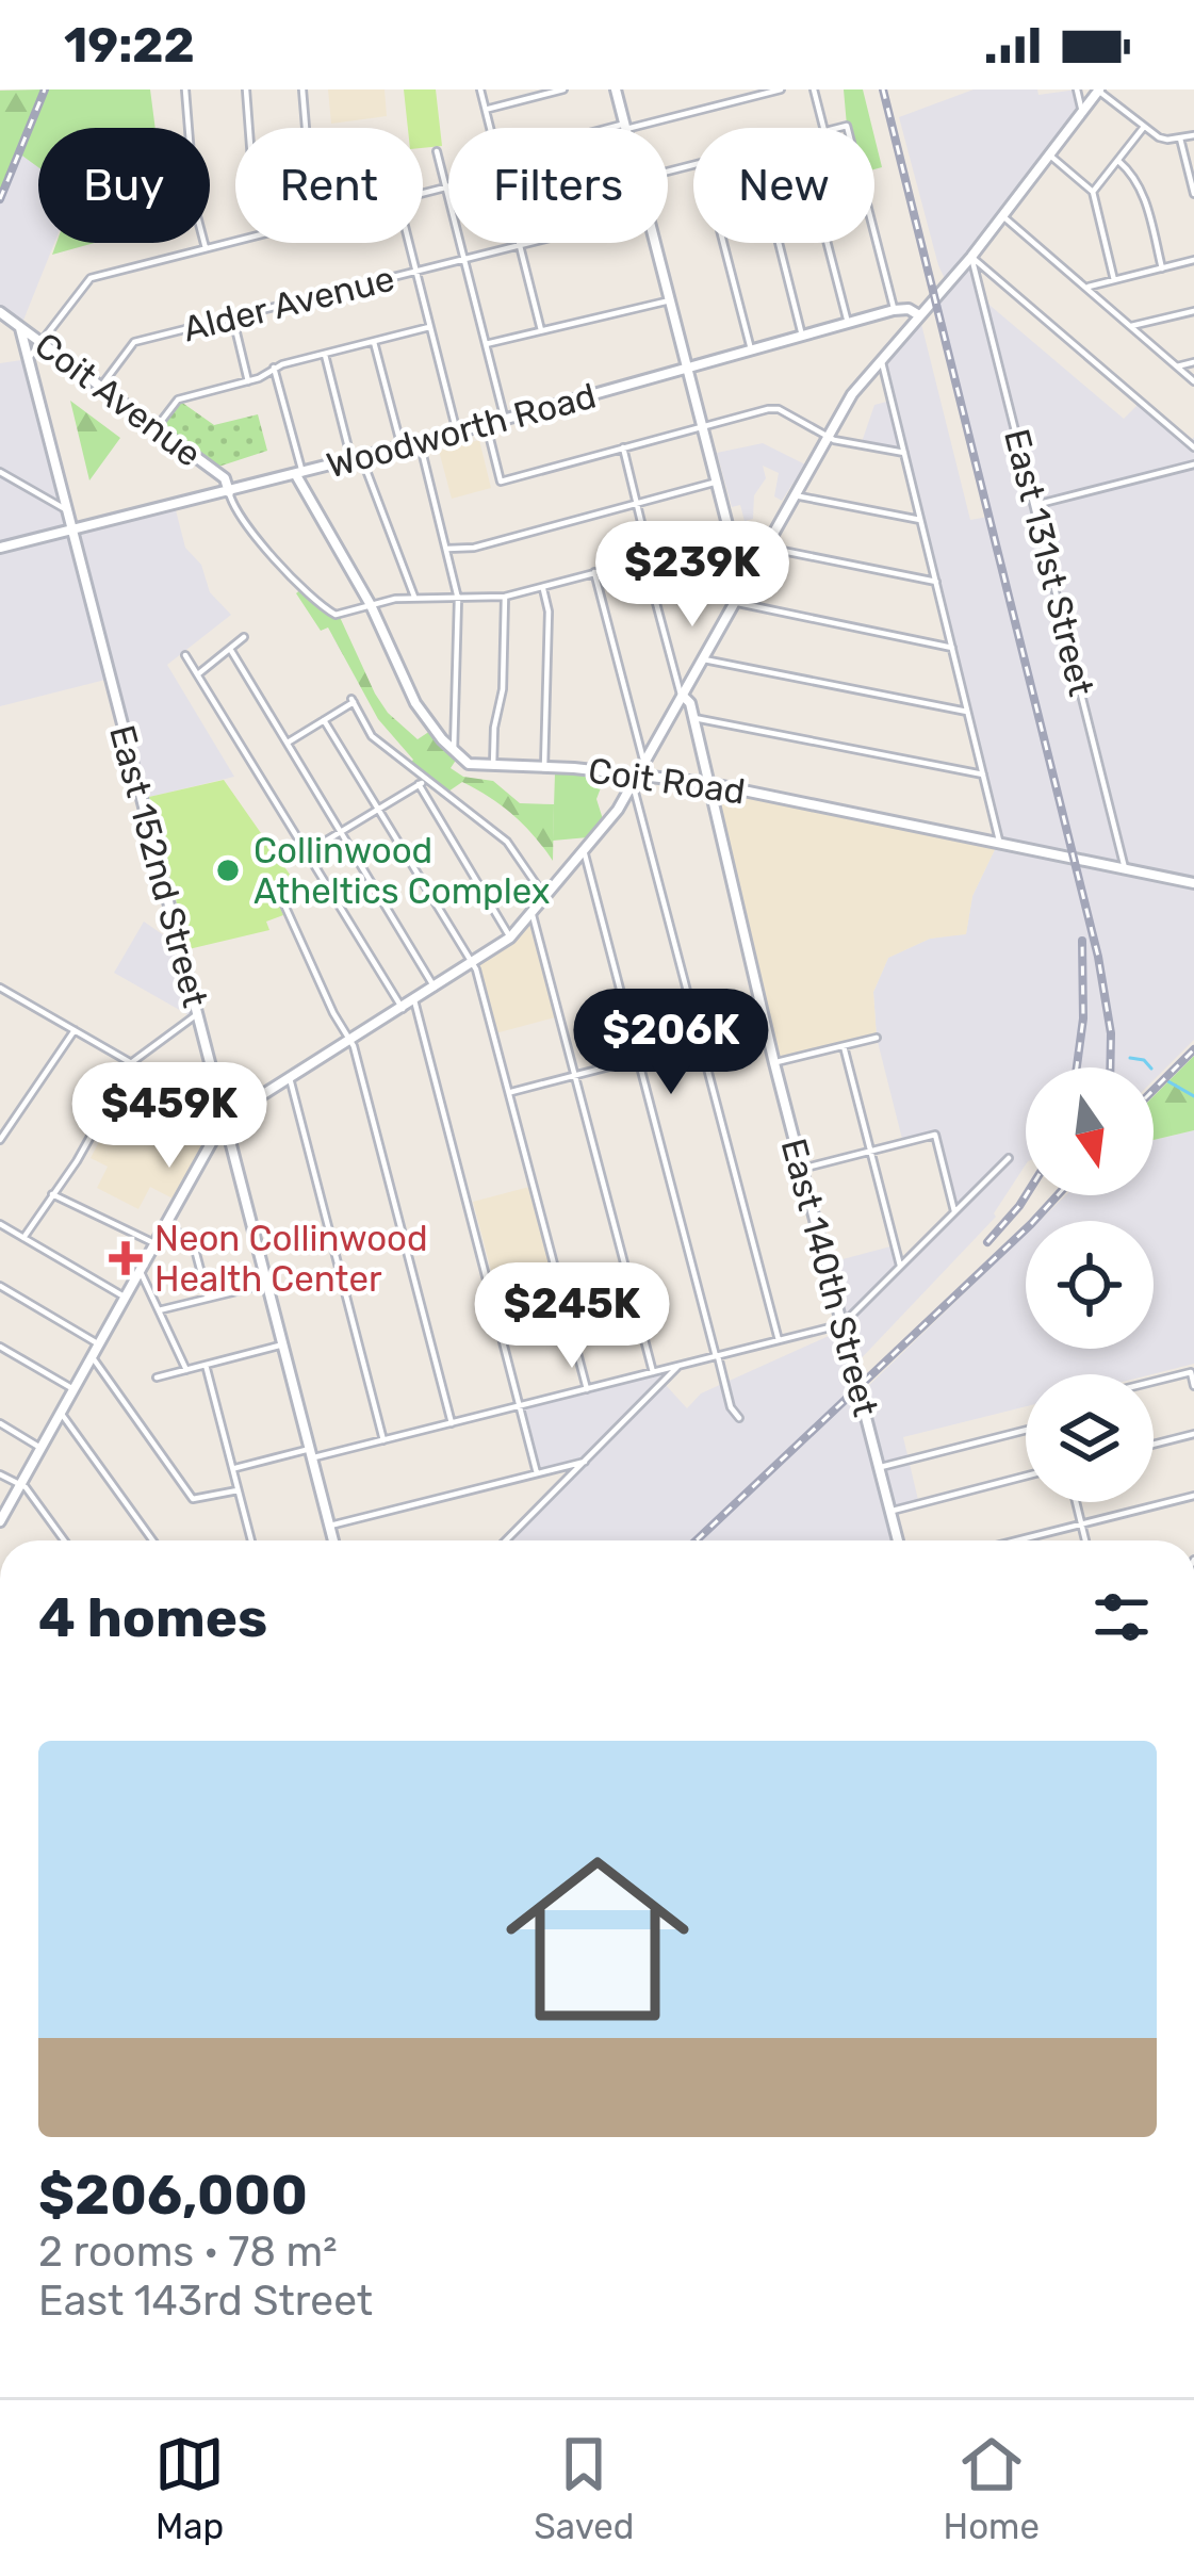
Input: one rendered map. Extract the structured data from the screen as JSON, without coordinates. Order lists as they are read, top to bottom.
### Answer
{
  "streets": {
    "street": [
      "Alder Avenue",
      "Coit Avenue",
      "Woodworth Road",
      "East 131st Street",
      "Coit Road",
      "East 152nd Street",
      "East 140th Street"
    ]
  },
  "crossings": [
    ["Alder Avenue", "Coit Avenue"],
    ["Coit Avenue", "Woodworth Road"],
    ["Coit Avenue", "East 152nd Street"],
    ["Woodworth Road", "East 152nd Street"],
    ["East 131st Street", "Coit Road"],
    ["Coit Road", "East 140th Street"]
  ],
  "places": {
    "other": ["Collinwood Atheltics Complex"],
    "health": ["Neon Collinwood Health Center"]
  },
  "north": "bottom",
  "page": {
    "status": "19:22",
    "chip": [
      "Buy",
      "Rent",
      "Filters",
      "New"
    ],
    "price": [
      "$239K",
      "$206K",
      "$459K",
      "$245K"
    ],
    "heading": "4 homes",
    "list": [
      {
        "name": "$206,000",
        "note": "2 rooms · 78 m² · East 143rd Street"
      }
    ],
    "tabs": ["Map", "Saved", "Home"]
  }
}
